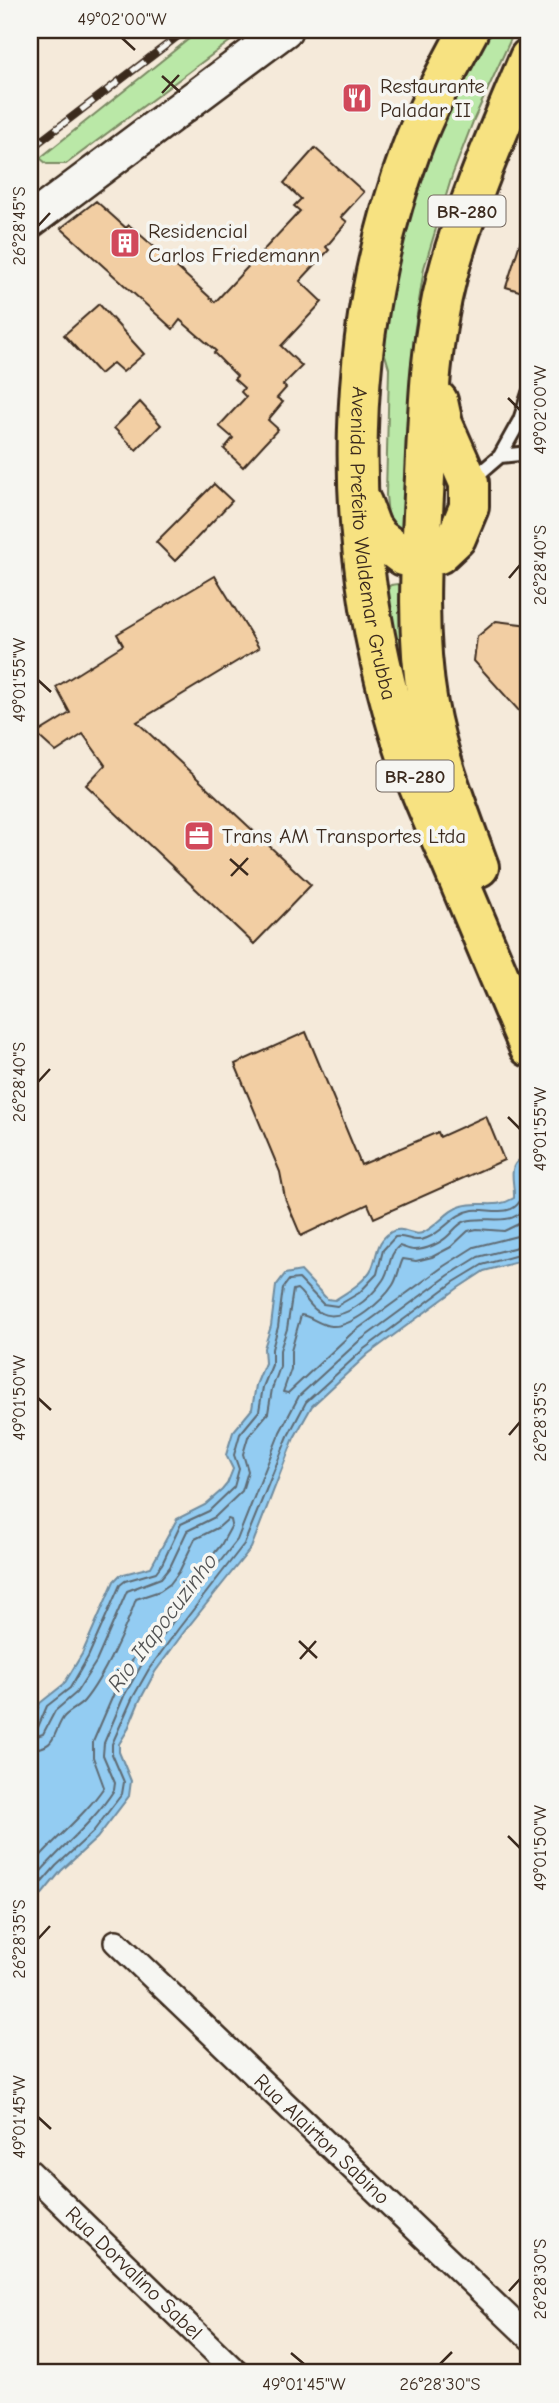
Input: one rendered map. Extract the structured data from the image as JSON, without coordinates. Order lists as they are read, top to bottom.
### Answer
{
  "streets": {
    "highway": ["BR-280", "Avenida Prefeito Waldemar Grubba"],
    "street": ["Rua Alairton Sabino", "Rua Dorvalino Sabel"]
  },
  "water": ["Rio Itapocuzinho"],
  "places": {
    "restaurant": ["Restaurante Paladar II"],
    "building": ["Residencial Carlos Friedemann"],
    "office": ["Trans AM Transportes Ltda"]
  },
  "coordinates": [
    "49°02'00\"W",
    "26°28'45\"S",
    "26°28'40\"S",
    "49°01'55\"W",
    "49°01'50\"W",
    "26°28'35\"S",
    "49°01'45\"W",
    "26°28'30\"S"
  ]
}
